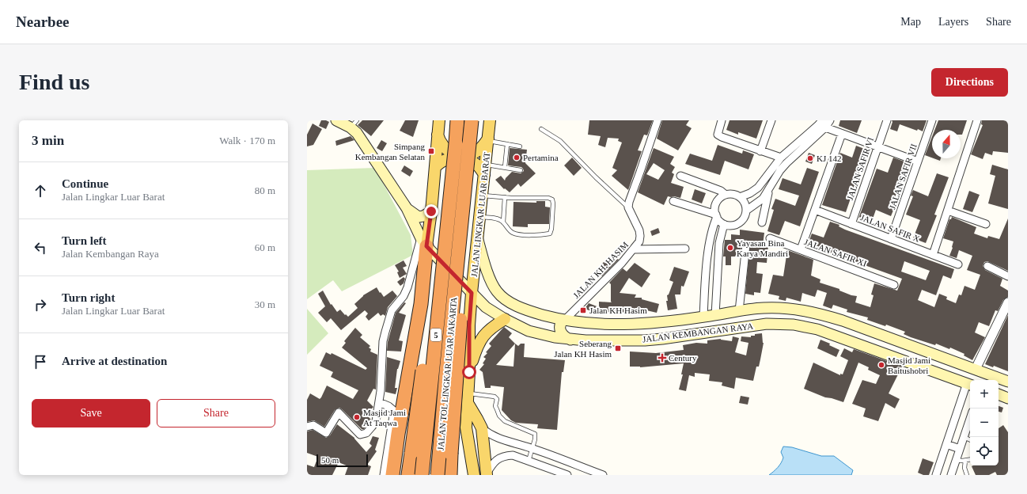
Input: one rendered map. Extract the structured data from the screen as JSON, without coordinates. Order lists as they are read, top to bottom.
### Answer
{
  "streets": {
    "highway": ["5", "JALAN TOL LINGKAR LUAR JAKARTA"],
    "main road": ["JALAN LINGKAR LUAR BARAT", "JALAN KEMBANGAN RAYA"],
    "street": [
      "JALAN SAFIR VI",
      "JALAN SAFIR VII",
      "JALAN SAFIR X",
      "JALAN SAFIR XI",
      "JALAN KH. HASIM"
    ]
  },
  "crossings": [
    ["JALAN SAFIR VI", "JALAN SAFIR X"],
    ["JALAN SAFIR VII", "JALAN SAFIR X"],
    ["JALAN LINGKAR LUAR BARAT", "JALAN KEMBANGAN RAYA"],
    ["JALAN KH. HASIM", "JALAN KEMBANGAN RAYA"]
  ],
  "places": {
    "transit": ["Simpang Kembangan Selatan", "Jalan KH Hasim", "Seberang Jalan KH Hasim"],
    "other": [
      "Pertamina",
      "KJ 142",
      "Yayasan Bina Karya Mandiri",
      "Masjid Jami Baitushobri",
      "Masjid Jami At Taqwa"
    ],
    "health": ["Century"]
  },
  "scale_bar": "50 m",
  "north": "top",
  "page": {
    "header": "Nearbee",
    "nav": ["Map", "Layers", "Share"],
    "buttons": [
      "Directions",
      ["Save", "Share"]
    ],
    "title": "Find us",
    "heading": ["3 min", "Walk · 170 m"],
    "list": [
      ["Continue", "Jalan Lingkar Luar Barat", "80 m"],
      ["Turn left", "Jalan Kembangan Raya", "60 m"],
      ["Turn right", "Jalan Lingkar Luar Barat", "30 m"],
      "Arrive at destination"
    ],
    "map_buttons": ["+", "−"],
    "scale": "50 m"
  }
}
